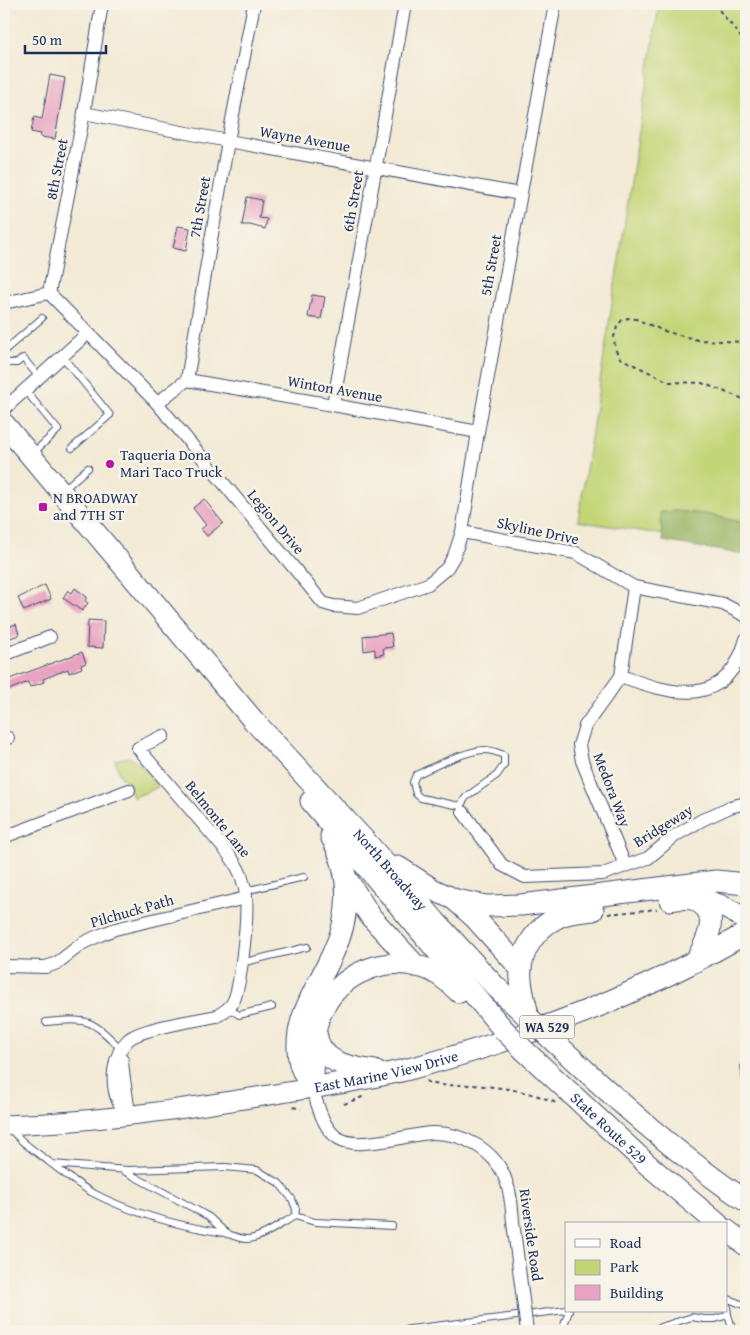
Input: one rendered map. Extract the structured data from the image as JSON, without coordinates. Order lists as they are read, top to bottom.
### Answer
{
  "streets": {
    "main road": [
      "North Broadway",
      "WA 529",
      "East Marine View Drive",
      "State Route 529"
    ],
    "street": [
      "Wayne Avenue",
      "8th Street",
      "6th Street",
      "7th Street",
      "5th Street",
      "Winton Avenue",
      "Legion Drive",
      "Skyline Drive",
      "Medora Way",
      "Belmonte Lane",
      "Bridgeway",
      "Pilchuck Path",
      "Riverside Road"
    ]
  },
  "crossings": [
    ["Wayne Avenue", "8th Street"],
    ["Wayne Avenue", "6th Street"],
    ["Wayne Avenue", "7th Street"],
    ["Wayne Avenue", "5th Street"],
    ["8th Street", "Legion Drive"],
    ["6th Street", "Winton Avenue"],
    ["7th Street", "Winton Avenue"],
    ["5th Street", "Winton Avenue"],
    ["5th Street", "Legion Drive"],
    ["5th Street", "Skyline Drive"],
    ["Legion Drive", "Skyline Drive"],
    ["Skyline Drive", "Medora Way"],
    ["Medora Way", "Bridgeway"],
    ["Belmonte Lane", "Pilchuck Path"],
    ["North Broadway", "WA 529"],
    ["North Broadway", "State Route 529"],
    ["WA 529", "East Marine View Drive"],
    ["WA 529", "State Route 529"],
    ["East Marine View Drive", "Riverside Road"]
  ],
  "places": {
    "other": ["Taqueria Dona Mari Taco Truck"],
    "transit": ["N BROADWAY and 7TH ST"]
  },
  "legend": ["Road", "Park", "Building"],
  "scale_bar": "50 m"
}
